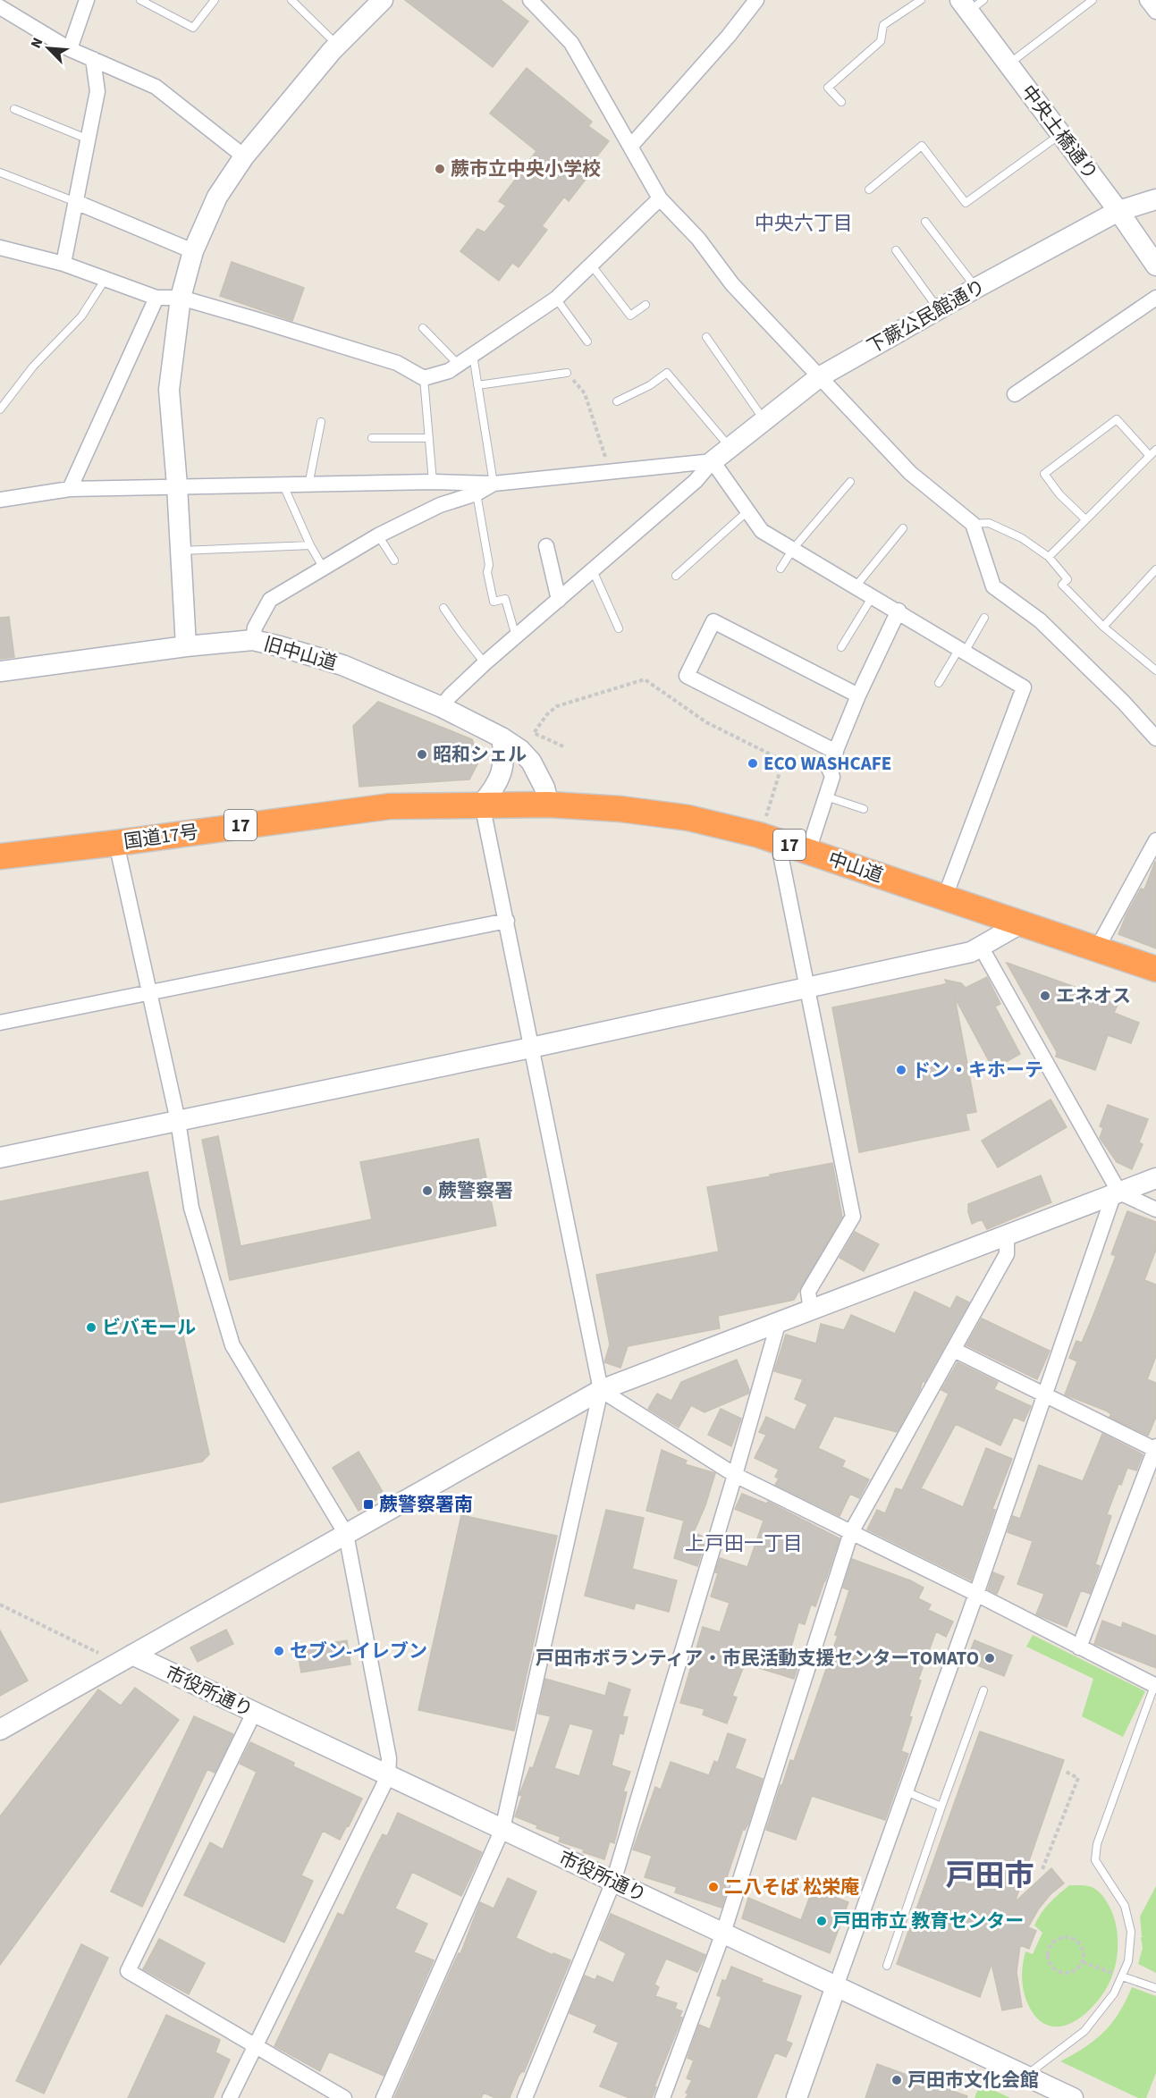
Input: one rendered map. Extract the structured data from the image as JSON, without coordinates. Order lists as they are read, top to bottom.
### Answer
{
  "streets": {
    "highway": ["17", "国道17号", "中山道"],
    "street": [
      "中央土橋通り",
      "下蕨公民館通り",
      "旧中山道",
      "市役所通り"
    ]
  },
  "crossings": [
    ["中央土橋通り", "下蕨公民館通り"],
    ["旧中山道", "中山道"],
    ["国道17号", "中山道"]
  ],
  "districts": ["中央六丁目", "上戸田一丁目", "戸田市"],
  "places": {
    "other": [
      "蕨市立中央小学校",
      "昭和シェル",
      "ECO WASHCAFE",
      "エネオス",
      "ドン・キホーテ",
      "蕨警察署",
      "ビバモール",
      "セブン-イレブン",
      "戸田市ボランティア・市民活動支援センターTOMATO",
      "二八そば 松栄庵",
      "戸田市立 教育センター",
      "戸田市文化会館"
    ],
    "transit": ["蕨警察署南"]
  },
  "north": "top left"
}
